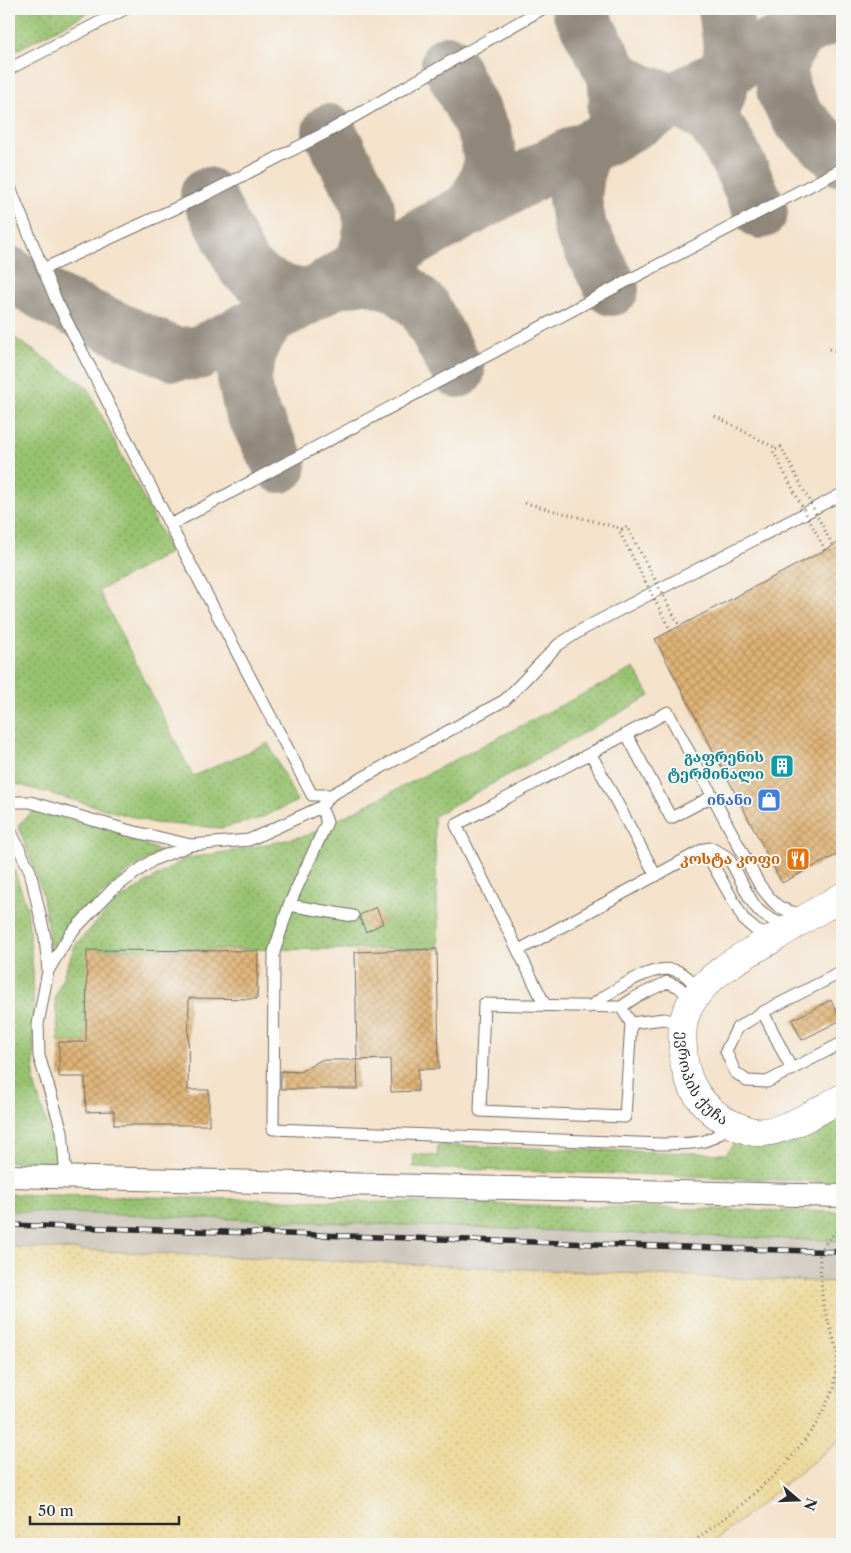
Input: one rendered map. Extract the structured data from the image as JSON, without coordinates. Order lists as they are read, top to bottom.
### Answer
{
  "streets": {
    "main road": ["ევროპის ქუჩა"]
  },
  "places": {
    "building": ["გაფრენის ტერმინალი"],
    "shop": ["ინანი"],
    "restaurant": ["კოსტა კოფი"]
  },
  "scale_bar": "50 m",
  "north": "right"
}
